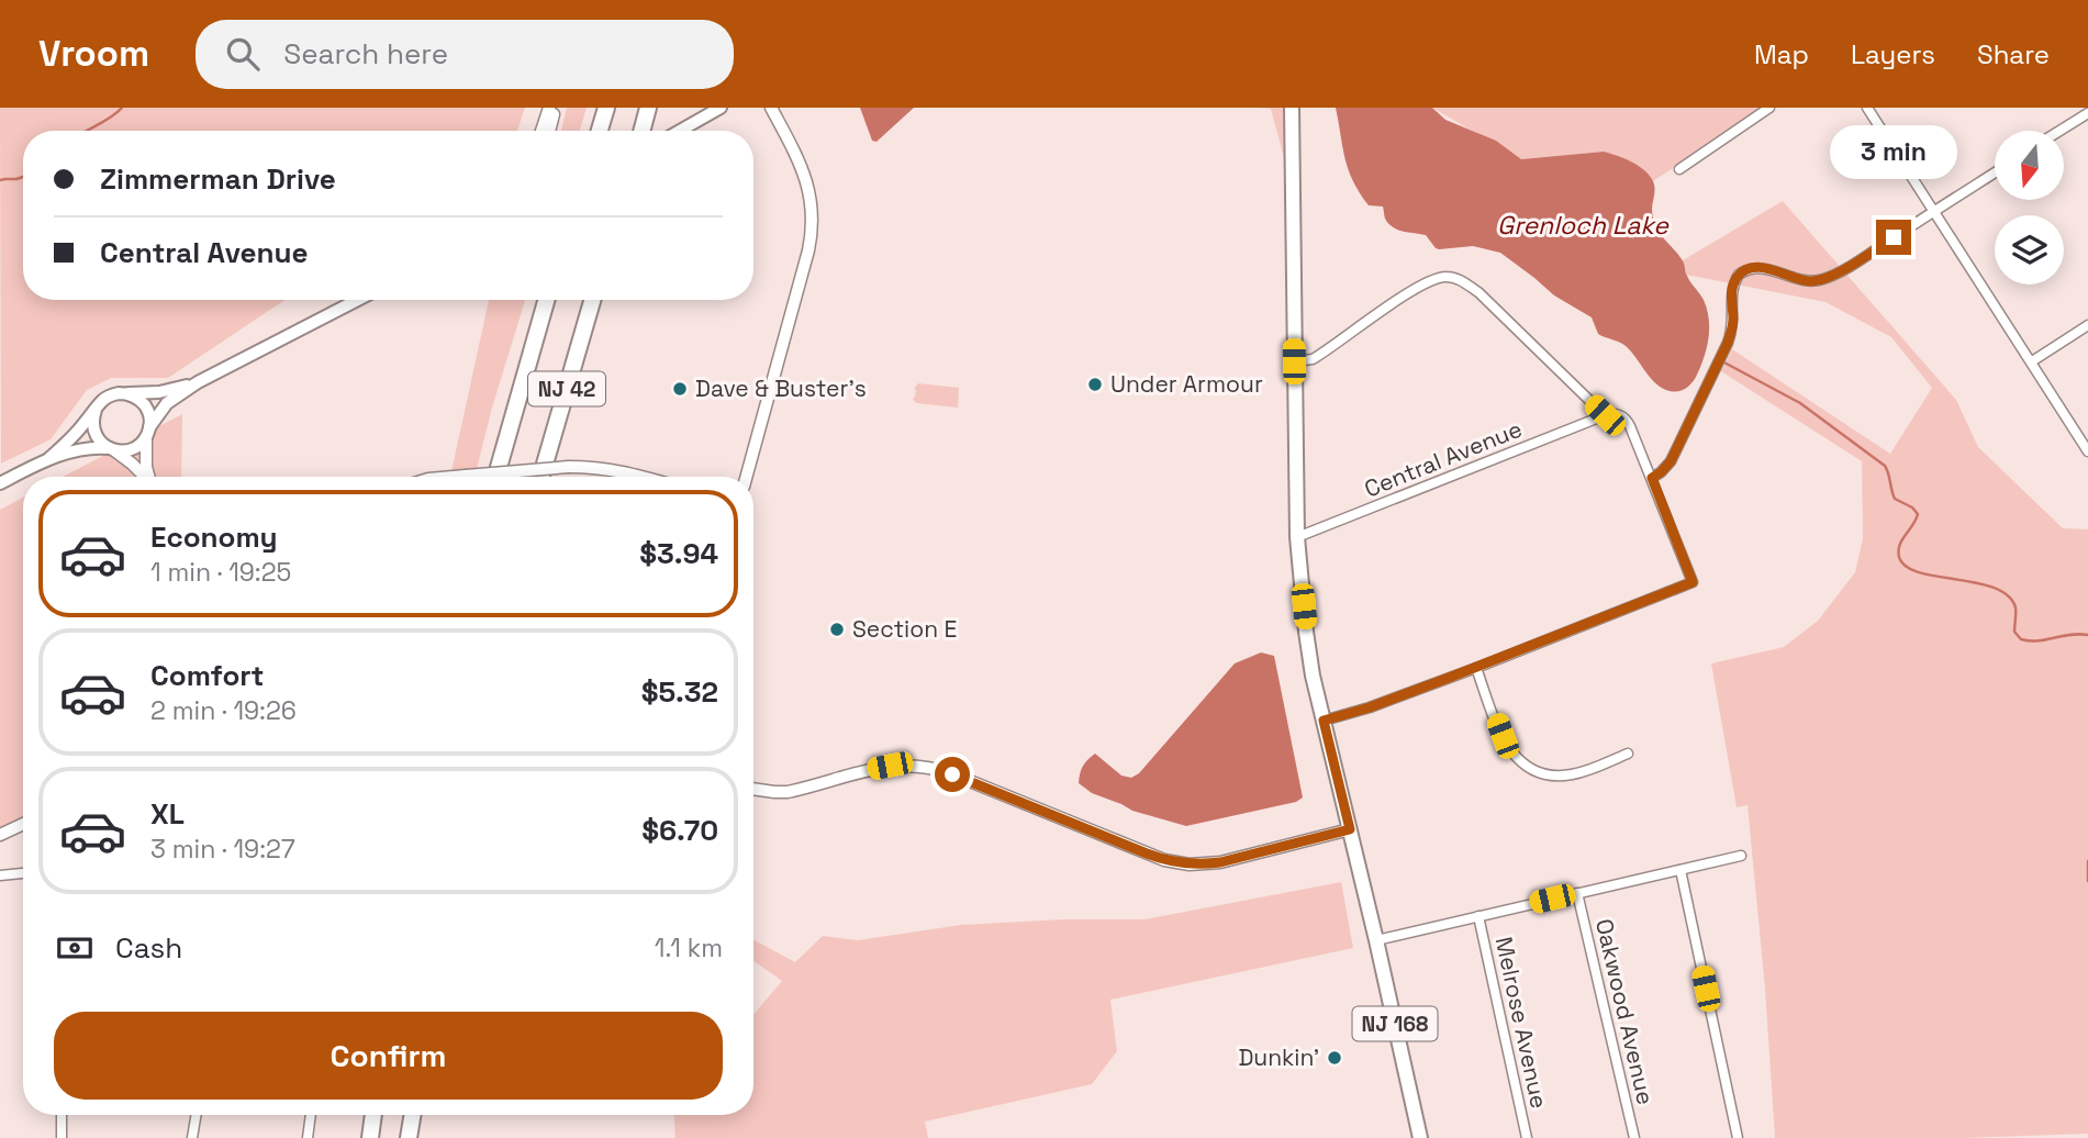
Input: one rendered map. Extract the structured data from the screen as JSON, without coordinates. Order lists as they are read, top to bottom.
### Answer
{
  "streets": {
    "highway": ["NJ 42"],
    "main road": ["NJ 168"],
    "street": ["Central Avenue", "Oakwood Avenue", "Melrose Avenue"]
  },
  "crossings": [
    ["Central Avenue", "NJ 168"]
  ],
  "water": ["Grenloch Lake"],
  "places": [
    "Under Armour",
    "Dave & Buster's",
    "Section E",
    "Dunkin'"
  ],
  "north": "bottom",
  "page": {
    "header": "Vroom",
    "search": "Search here",
    "nav": ["Map", "Layers", "Share"],
    "bubble": "3 min",
    "banner": ["Zimmerman Drive", "Central Avenue"],
    "list": [
      {
        "name": "Economy",
        "note": "1 min · 19:25",
        "value": "$3.94"
      },
      {
        "name": "Comfort",
        "note": "2 min · 19:26",
        "value": "$5.32"
      },
      {
        "name": "XL",
        "note": "3 min · 19:27",
        "value": "$6.70"
      }
    ],
    "pay": ["Cash", "1.1 km"],
    "buttons": "Confirm"
  }
}
